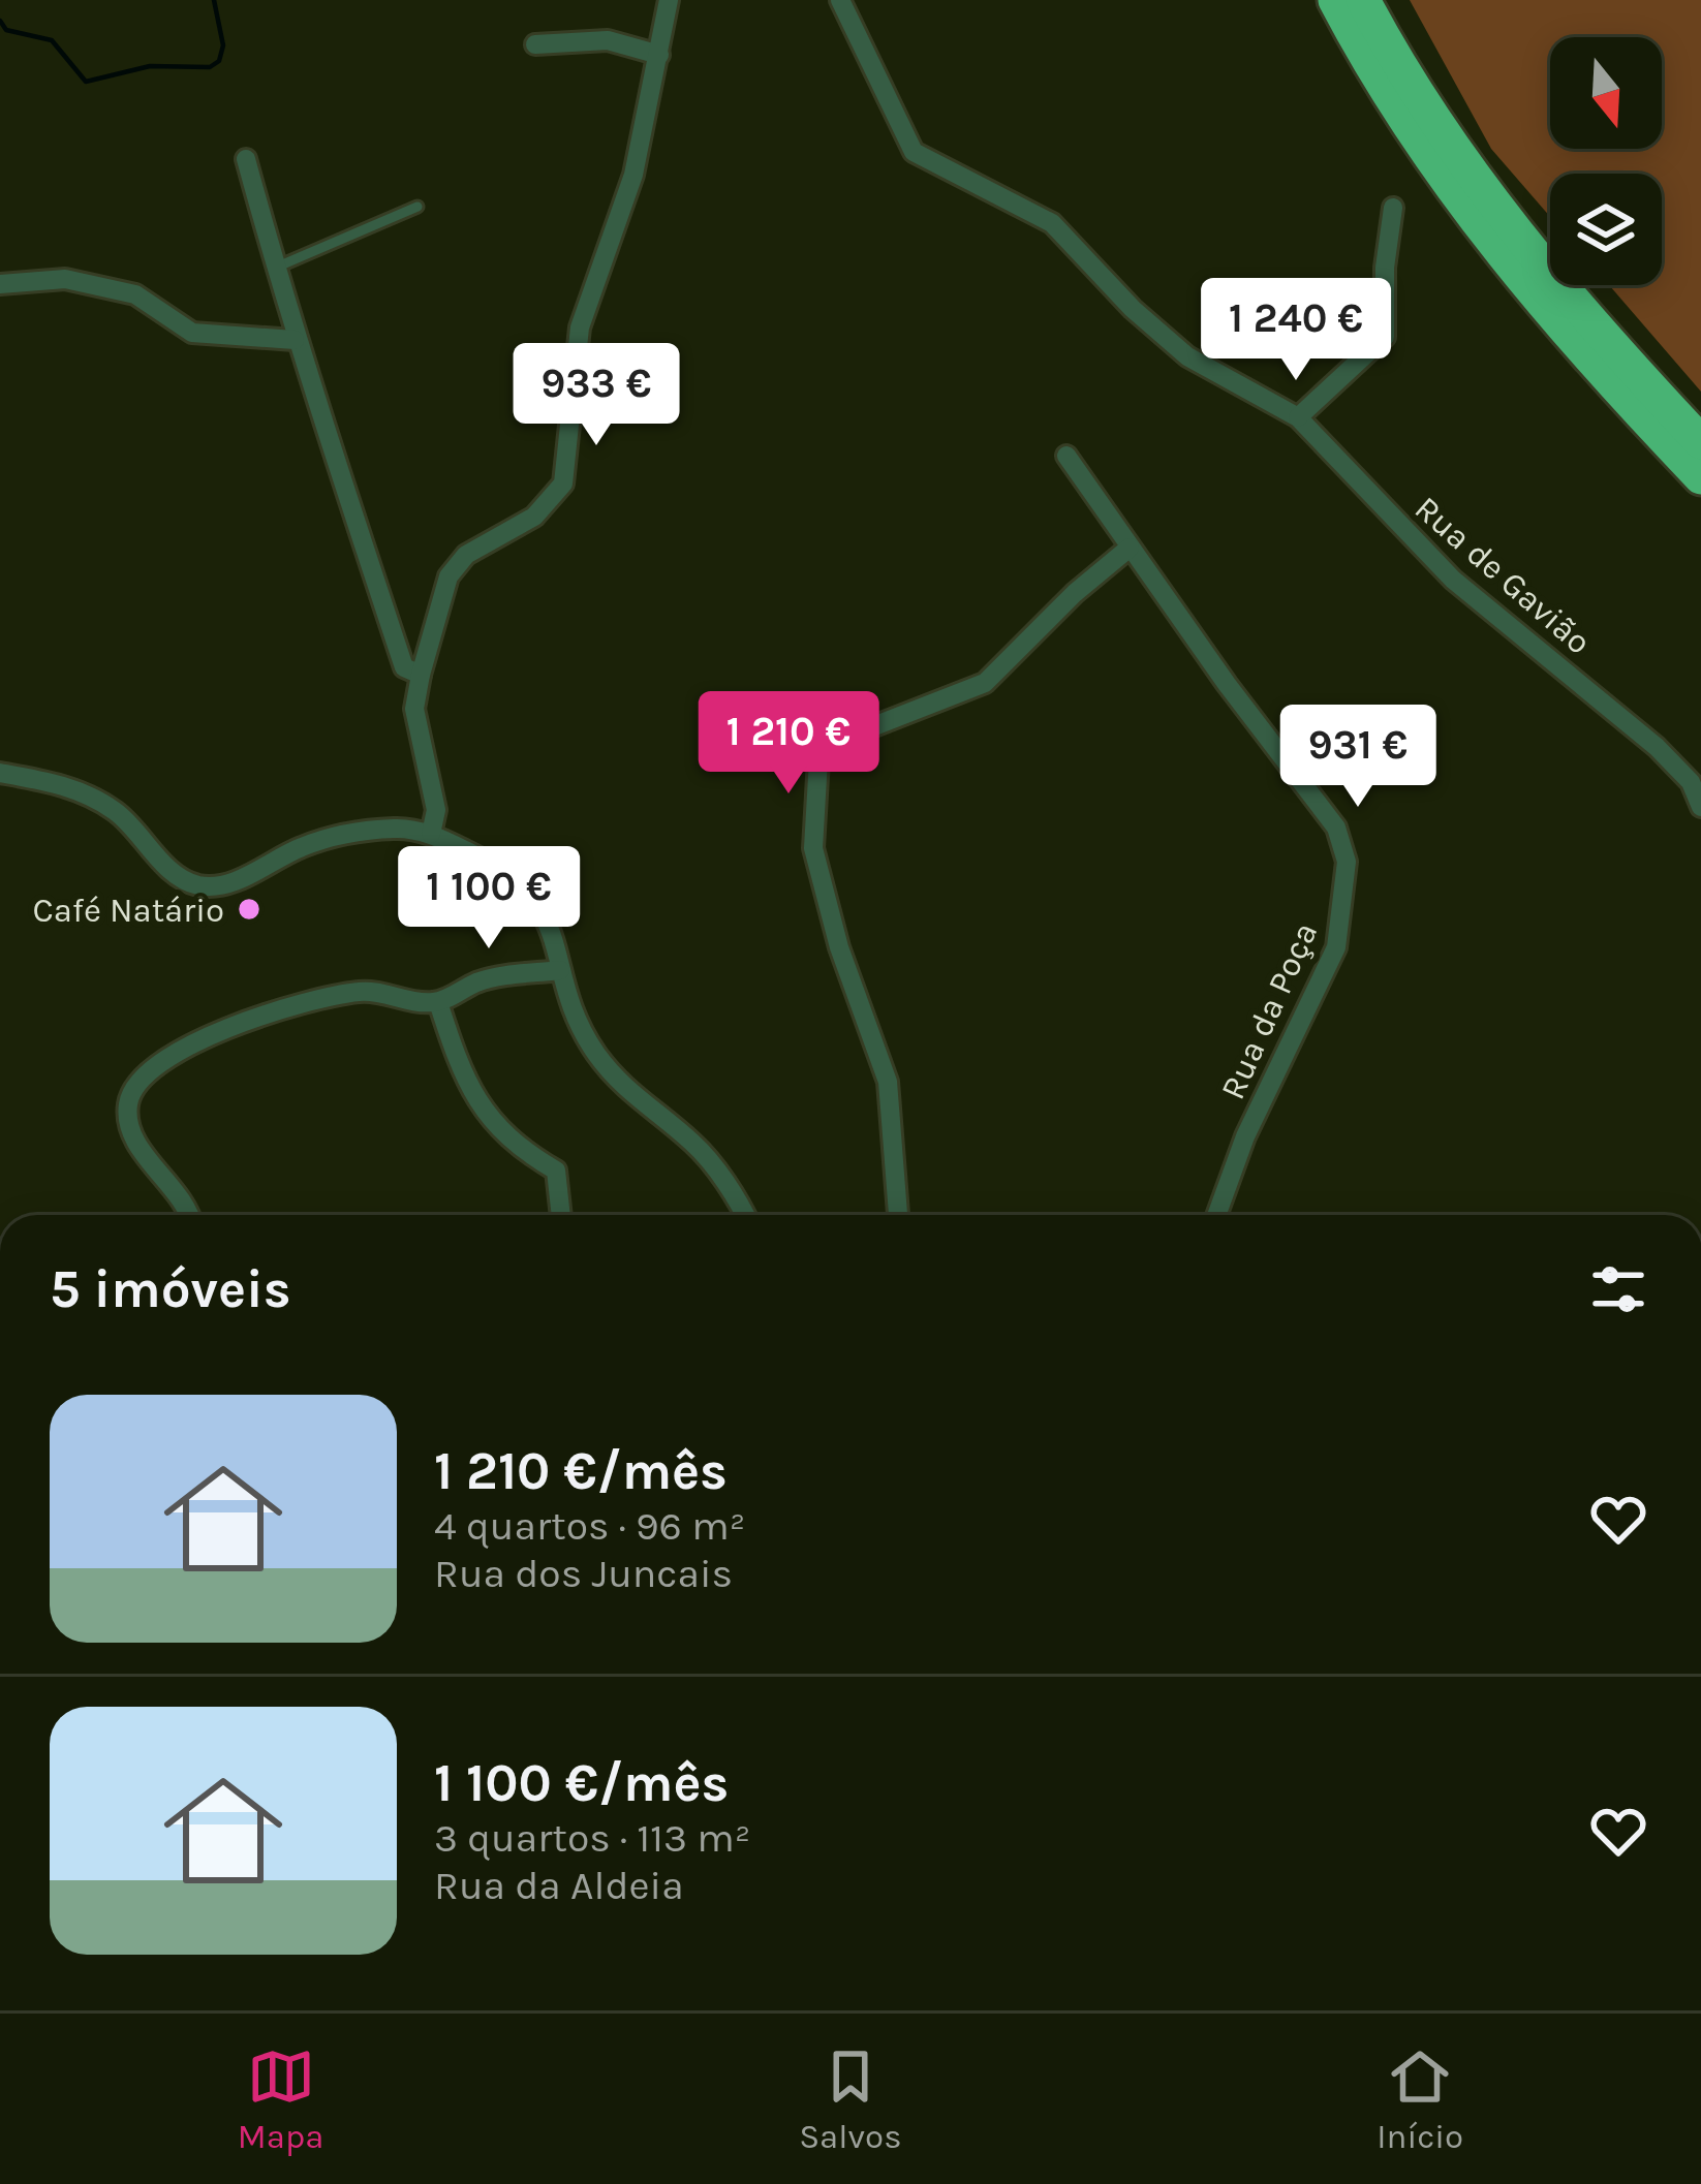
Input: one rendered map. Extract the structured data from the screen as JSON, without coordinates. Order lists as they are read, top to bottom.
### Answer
{
  "streets": {
    "street": ["Rua de Gavião", "Rua da Poça"]
  },
  "places": ["Café Natário"],
  "north": "bottom",
  "page": {
    "price": [
      "1 240 €",
      "933 €",
      "1 210 €",
      "931 €",
      "1 100 €"
    ],
    "heading": "5 imóveis",
    "list": [
      {
        "name": "1 210 €/mês",
        "note": "4 quartos · 96 m² · Rua dos Juncais"
      },
      {
        "name": "1 100 €/mês",
        "note": "3 quartos · 113 m² · Rua da Aldeia"
      }
    ],
    "tabs": ["Mapa", "Salvos", "Início"]
  }
}
